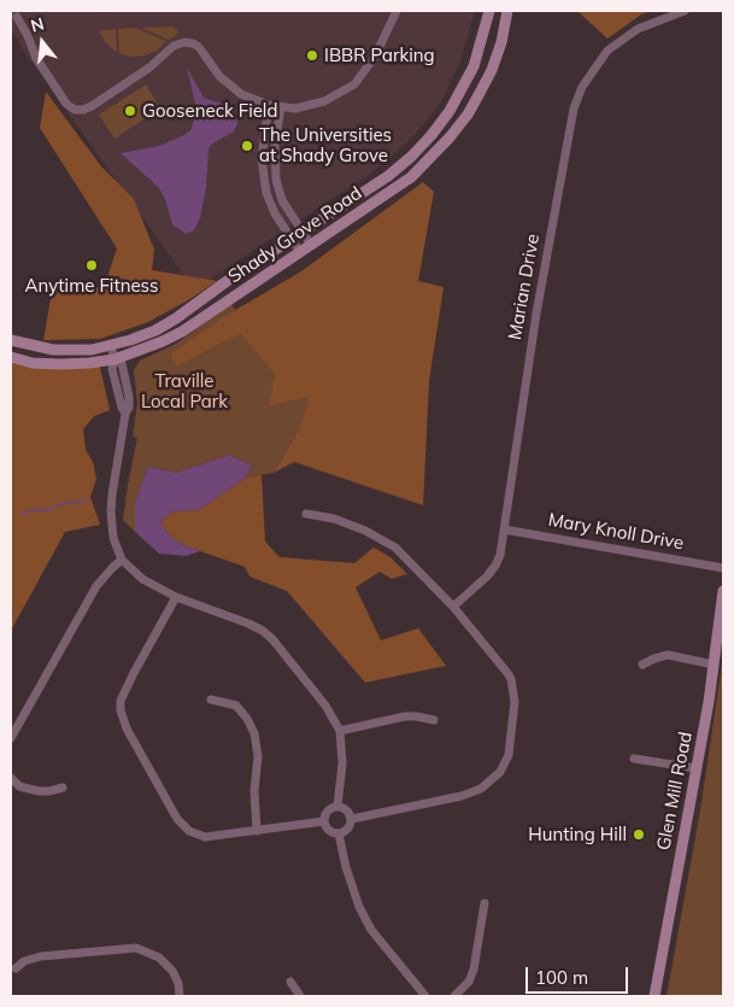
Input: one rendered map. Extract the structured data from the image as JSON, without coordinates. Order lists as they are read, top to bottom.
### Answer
{
  "streets": {
    "main road": ["Shady Grove Road", "Glen Mill Road"],
    "street": ["Marian Drive", "Mary Knoll Drive"]
  },
  "crossings": [
    ["Marian Drive", "Mary Knoll Drive"]
  ],
  "parks": ["Traville Local Park"],
  "places": [
    "IBBR Parking",
    "Gooseneck Field",
    "The Universities at Shady Grove",
    "Anytime Fitness",
    "Hunting Hill"
  ],
  "scale_bar": "100 m",
  "north": "top"
}
